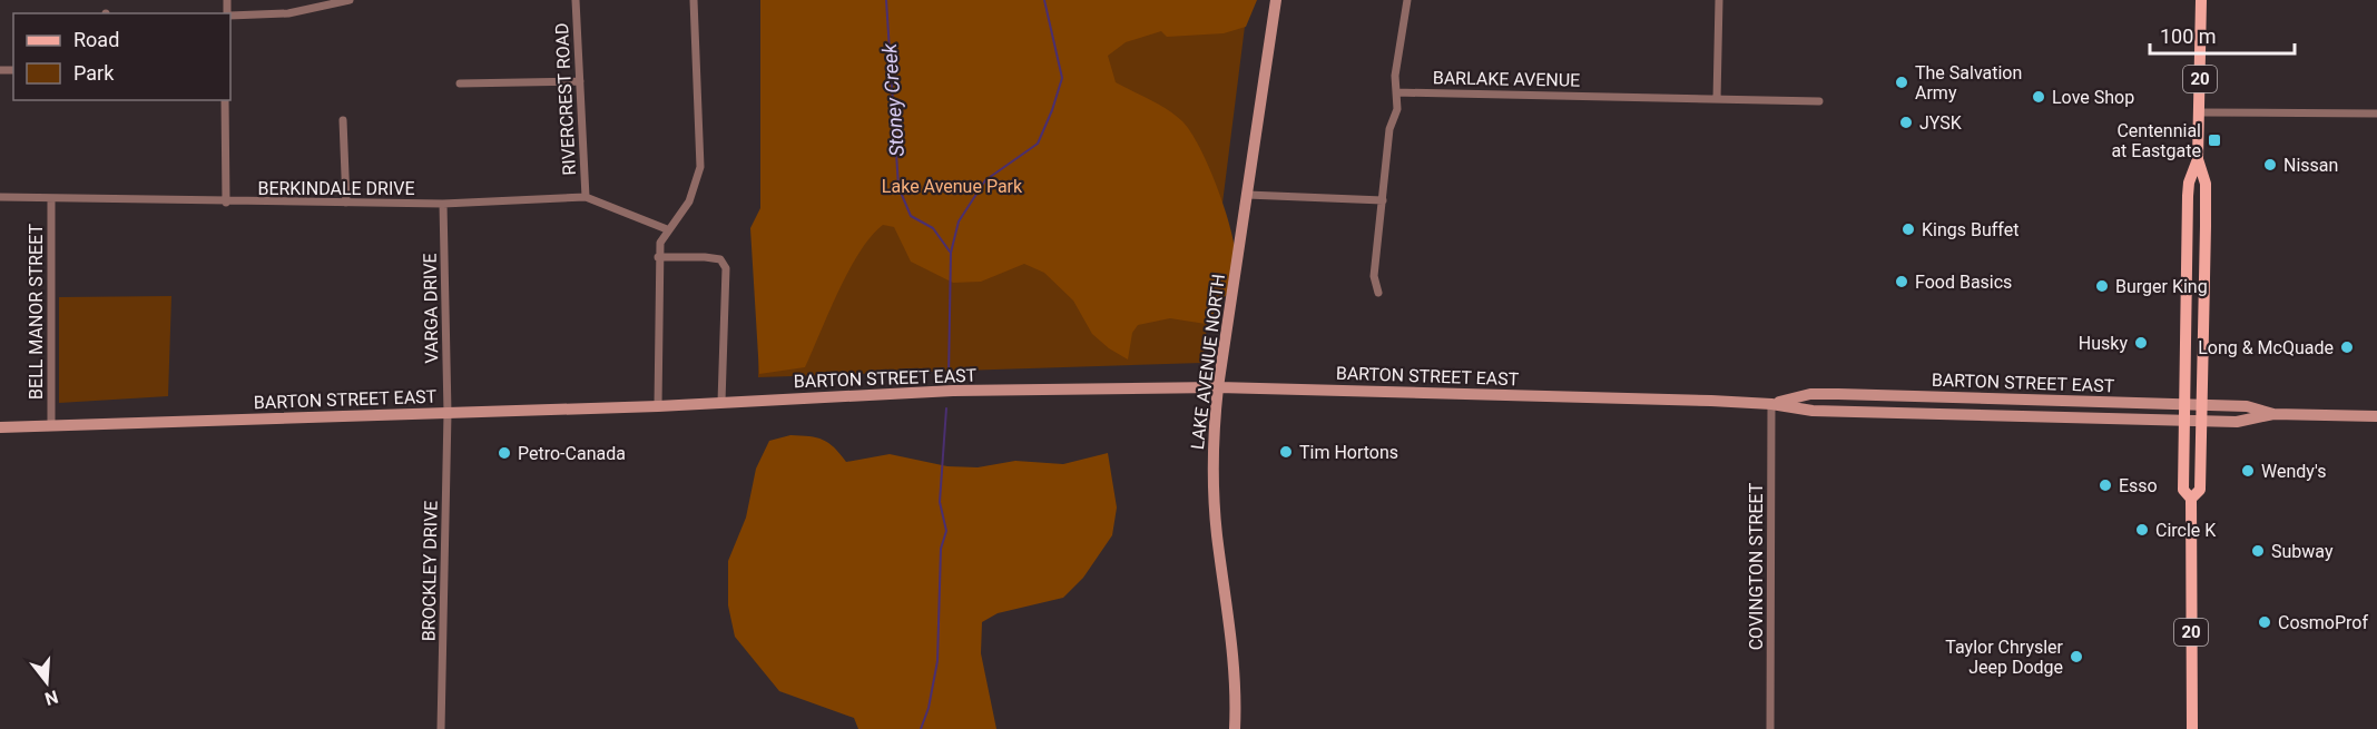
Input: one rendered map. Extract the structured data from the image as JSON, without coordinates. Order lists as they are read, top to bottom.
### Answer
{
  "streets": {
    "main road": ["20", "LAKE AVENUE NORTH", "BARTON STREET EAST"],
    "street": [
      "BARLAKE AVENUE",
      "RIVERCREST ROAD",
      "BERKINDALE DRIVE",
      "VARGA DRIVE",
      "BELL MANOR STREET",
      "COVINGTON STREET",
      "BROCKLEY DRIVE"
    ]
  },
  "crossings": [
    ["20", "BARTON STREET EAST"],
    ["RIVERCREST ROAD", "BERKINDALE DRIVE"],
    ["BERKINDALE DRIVE", "VARGA DRIVE"],
    ["BERKINDALE DRIVE", "BELL MANOR STREET"],
    ["VARGA DRIVE", "BARTON STREET EAST"],
    ["VARGA DRIVE", "BROCKLEY DRIVE"],
    ["BELL MANOR STREET", "BARTON STREET EAST"],
    ["LAKE AVENUE NORTH", "BARTON STREET EAST"],
    ["BARTON STREET EAST", "COVINGTON STREET"],
    ["BARTON STREET EAST", "BROCKLEY DRIVE"]
  ],
  "water": ["Stoney Creek"],
  "parks": ["Lake Avenue Park"],
  "places": {
    "other": [
      "The Salvation Army",
      "Love Shop",
      "JYSK",
      "Nissan",
      "Kings Buffet",
      "Food Basics",
      "Burger King",
      "Husky",
      "Long & McQuade",
      "Tim Hortons",
      "Petro-Canada",
      "Wendy's",
      "Esso",
      "Circle K",
      "Subway",
      "CosmoProf",
      "Taylor Chrysler Jeep Dodge"
    ],
    "transit": ["Centennial at Eastgate"]
  },
  "legend": ["Road", "Park"],
  "scale_bar": "100 m",
  "north": "bottom"
}
